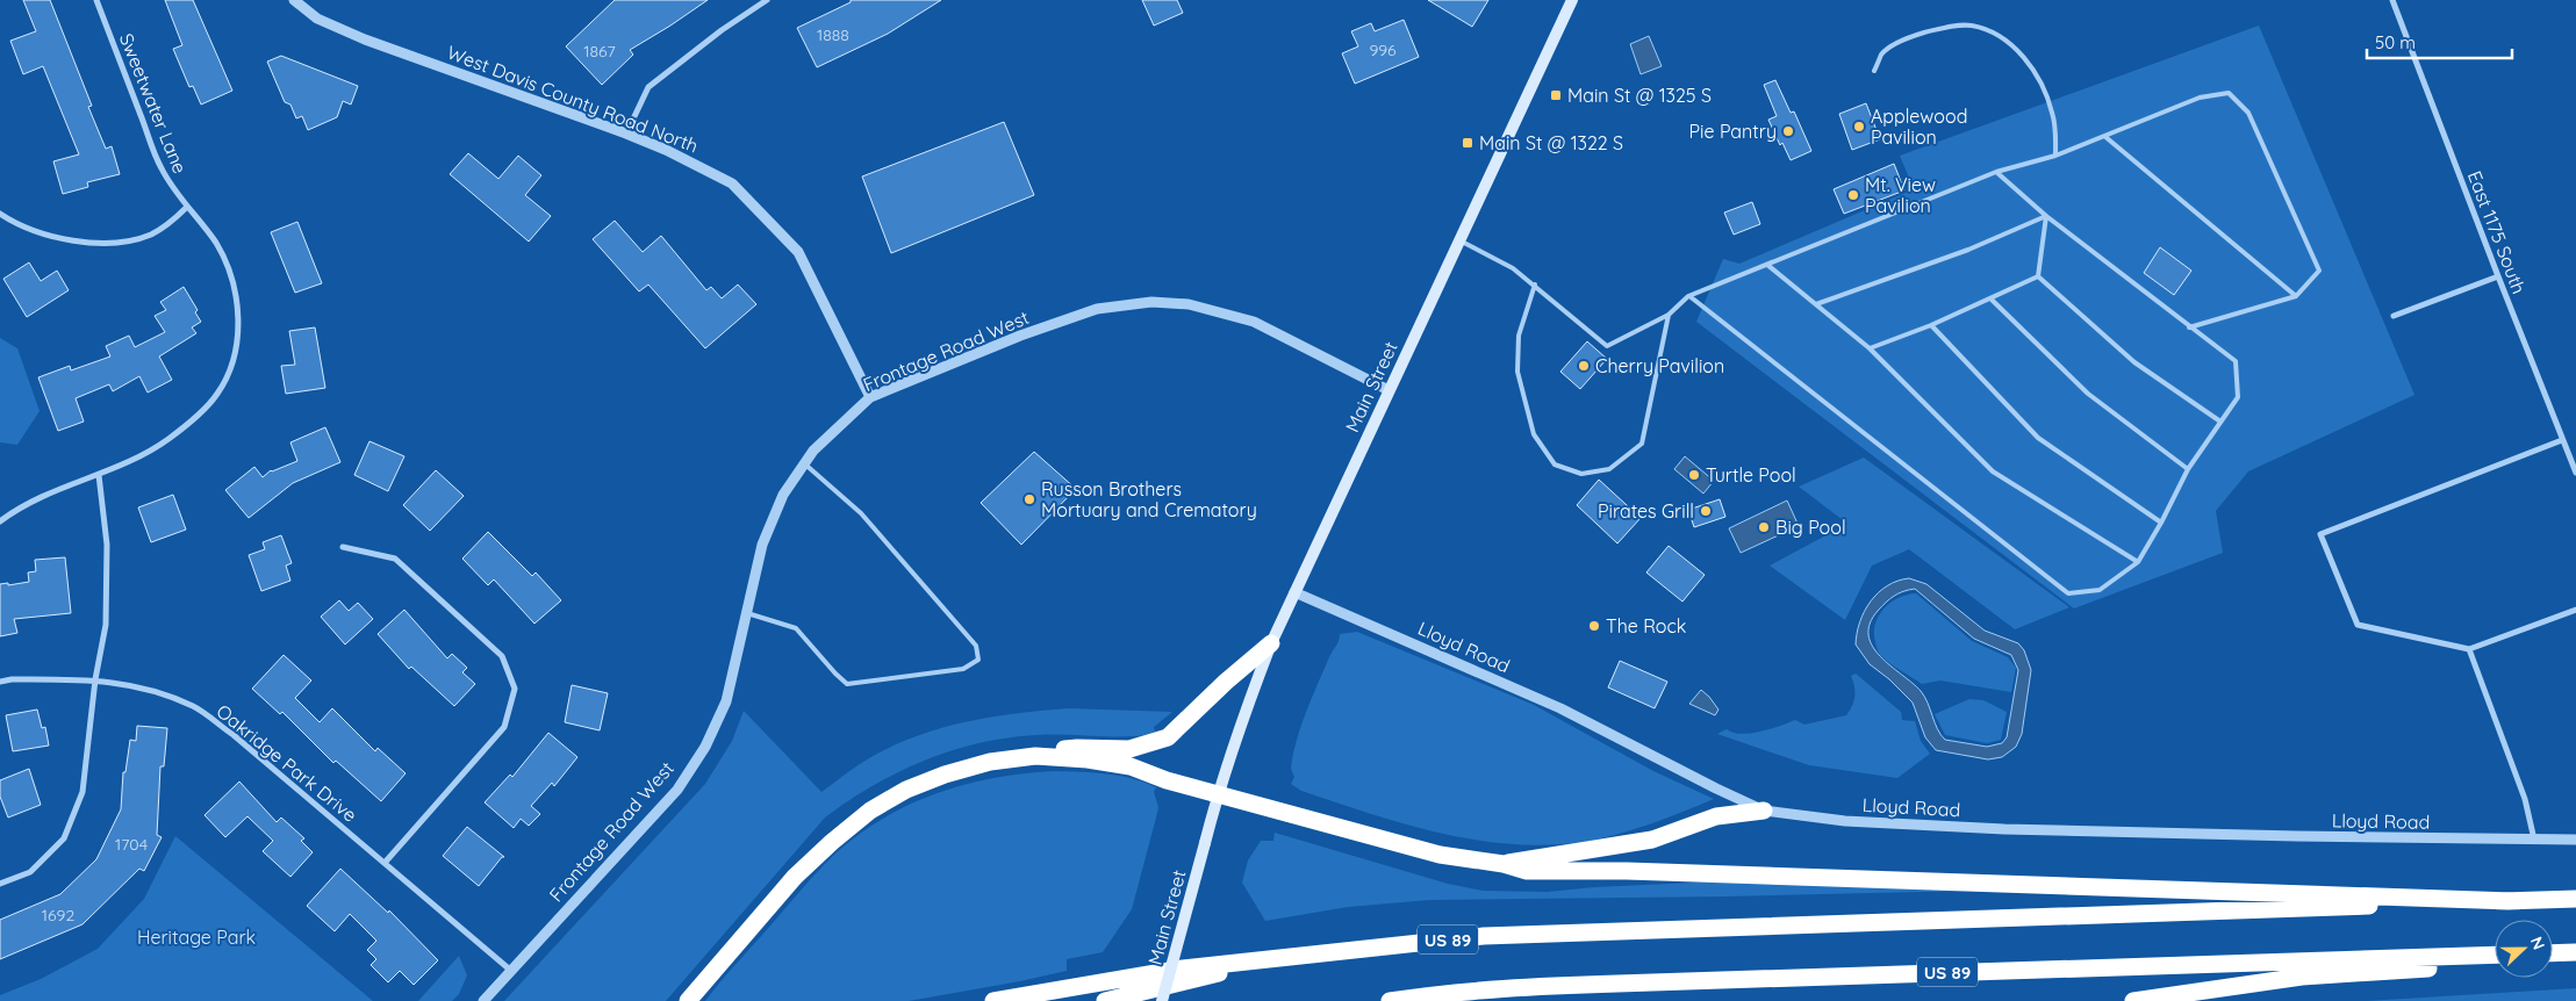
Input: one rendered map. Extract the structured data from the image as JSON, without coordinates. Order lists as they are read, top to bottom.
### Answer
{
  "streets": {
    "highway": ["US 89"],
    "main road": ["Main Street"],
    "street": [
      "West Davis County Road North",
      "Sweetwater Lane",
      "East 1175 South",
      "Frontage Road West",
      "Lloyd Road",
      "Oakridge Park Drive"
    ]
  },
  "crossings": [
    ["West Davis County Road North", "Frontage Road West"],
    ["Frontage Road West", "Main Street"],
    ["Frontage Road West", "Oakridge Park Drive"],
    ["Main Street", "Lloyd Road"]
  ],
  "parks": ["Heritage Park"],
  "places": {
    "transit": ["Main St @ 1325 S", "Main St @ 1322 S"],
    "other": [
      "Applewood Pavilion",
      "Pie Pantry",
      "Mt. View Pavilion",
      "Cherry Pavilion",
      "Turtle Pool",
      "Russon Brothers Mortuary and Crematory",
      "Pirates Grill",
      "Big Pool",
      "The Rock"
    ]
  },
  "house_numbers": [
    "1888",
    "996",
    "1867",
    "1704",
    "1692"
  ],
  "scale_bar": "50 m",
  "north": "right"
}
